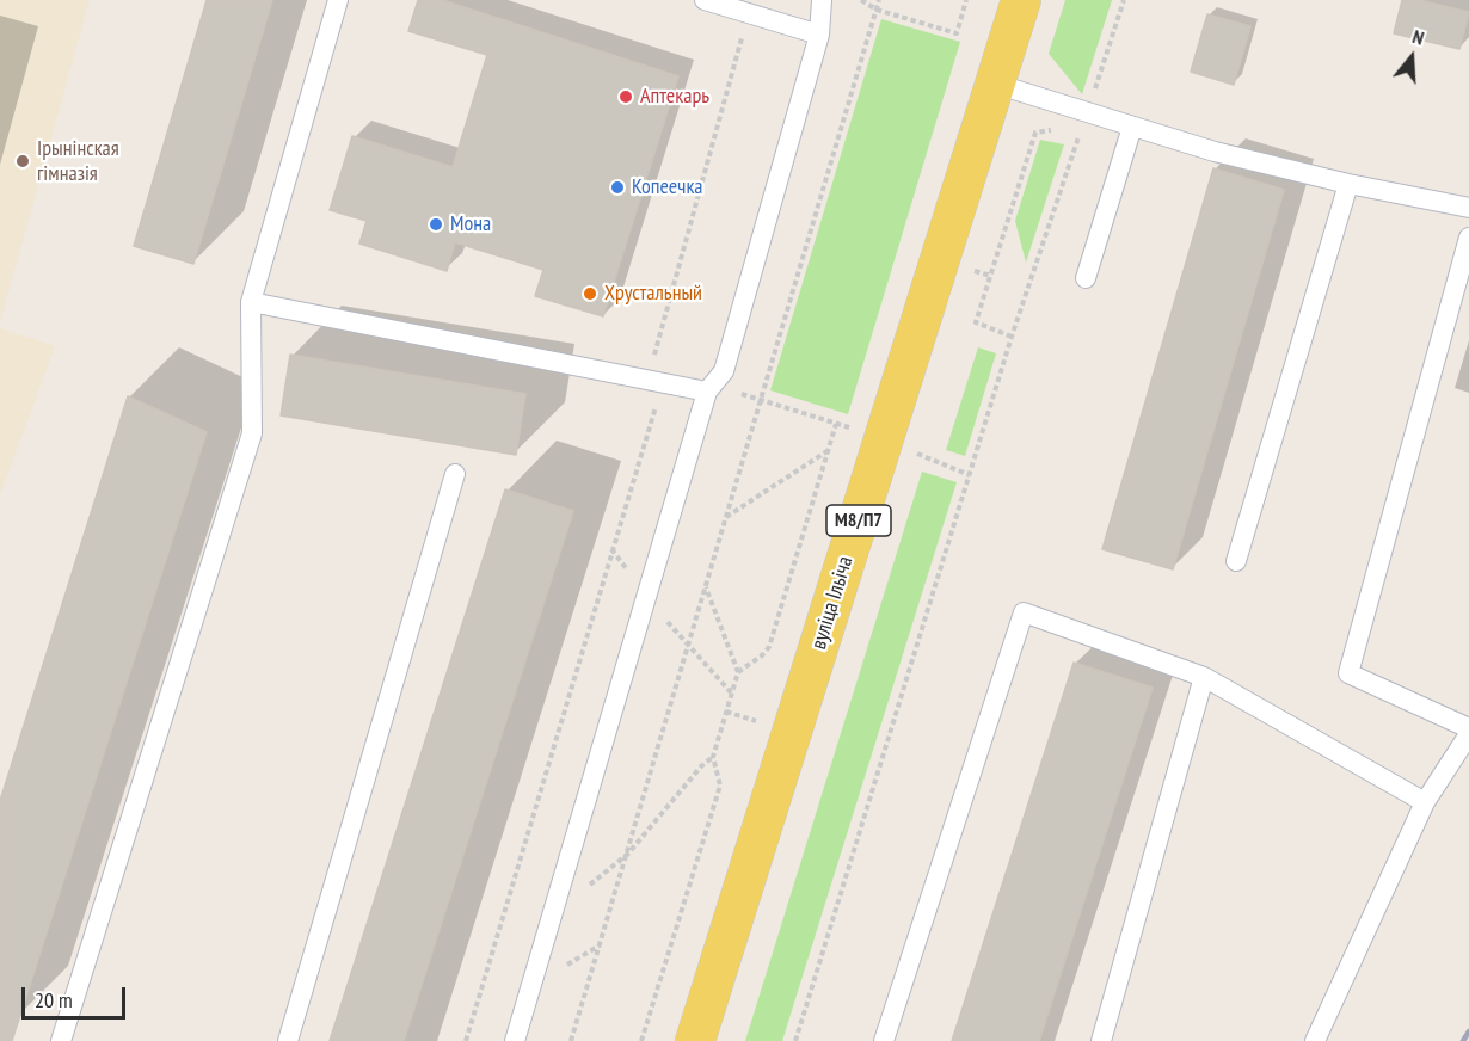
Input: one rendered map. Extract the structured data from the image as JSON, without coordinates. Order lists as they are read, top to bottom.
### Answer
{
  "streets": {
    "main road": ["М8/П7", "вуліца Ільіча"]
  },
  "places": [
    "Аптекарь",
    "Ірынінская гімназія",
    "Копеечка",
    "Мона",
    "Хрустальный"
  ],
  "scale_bar": "20 m",
  "north": "top"
}
